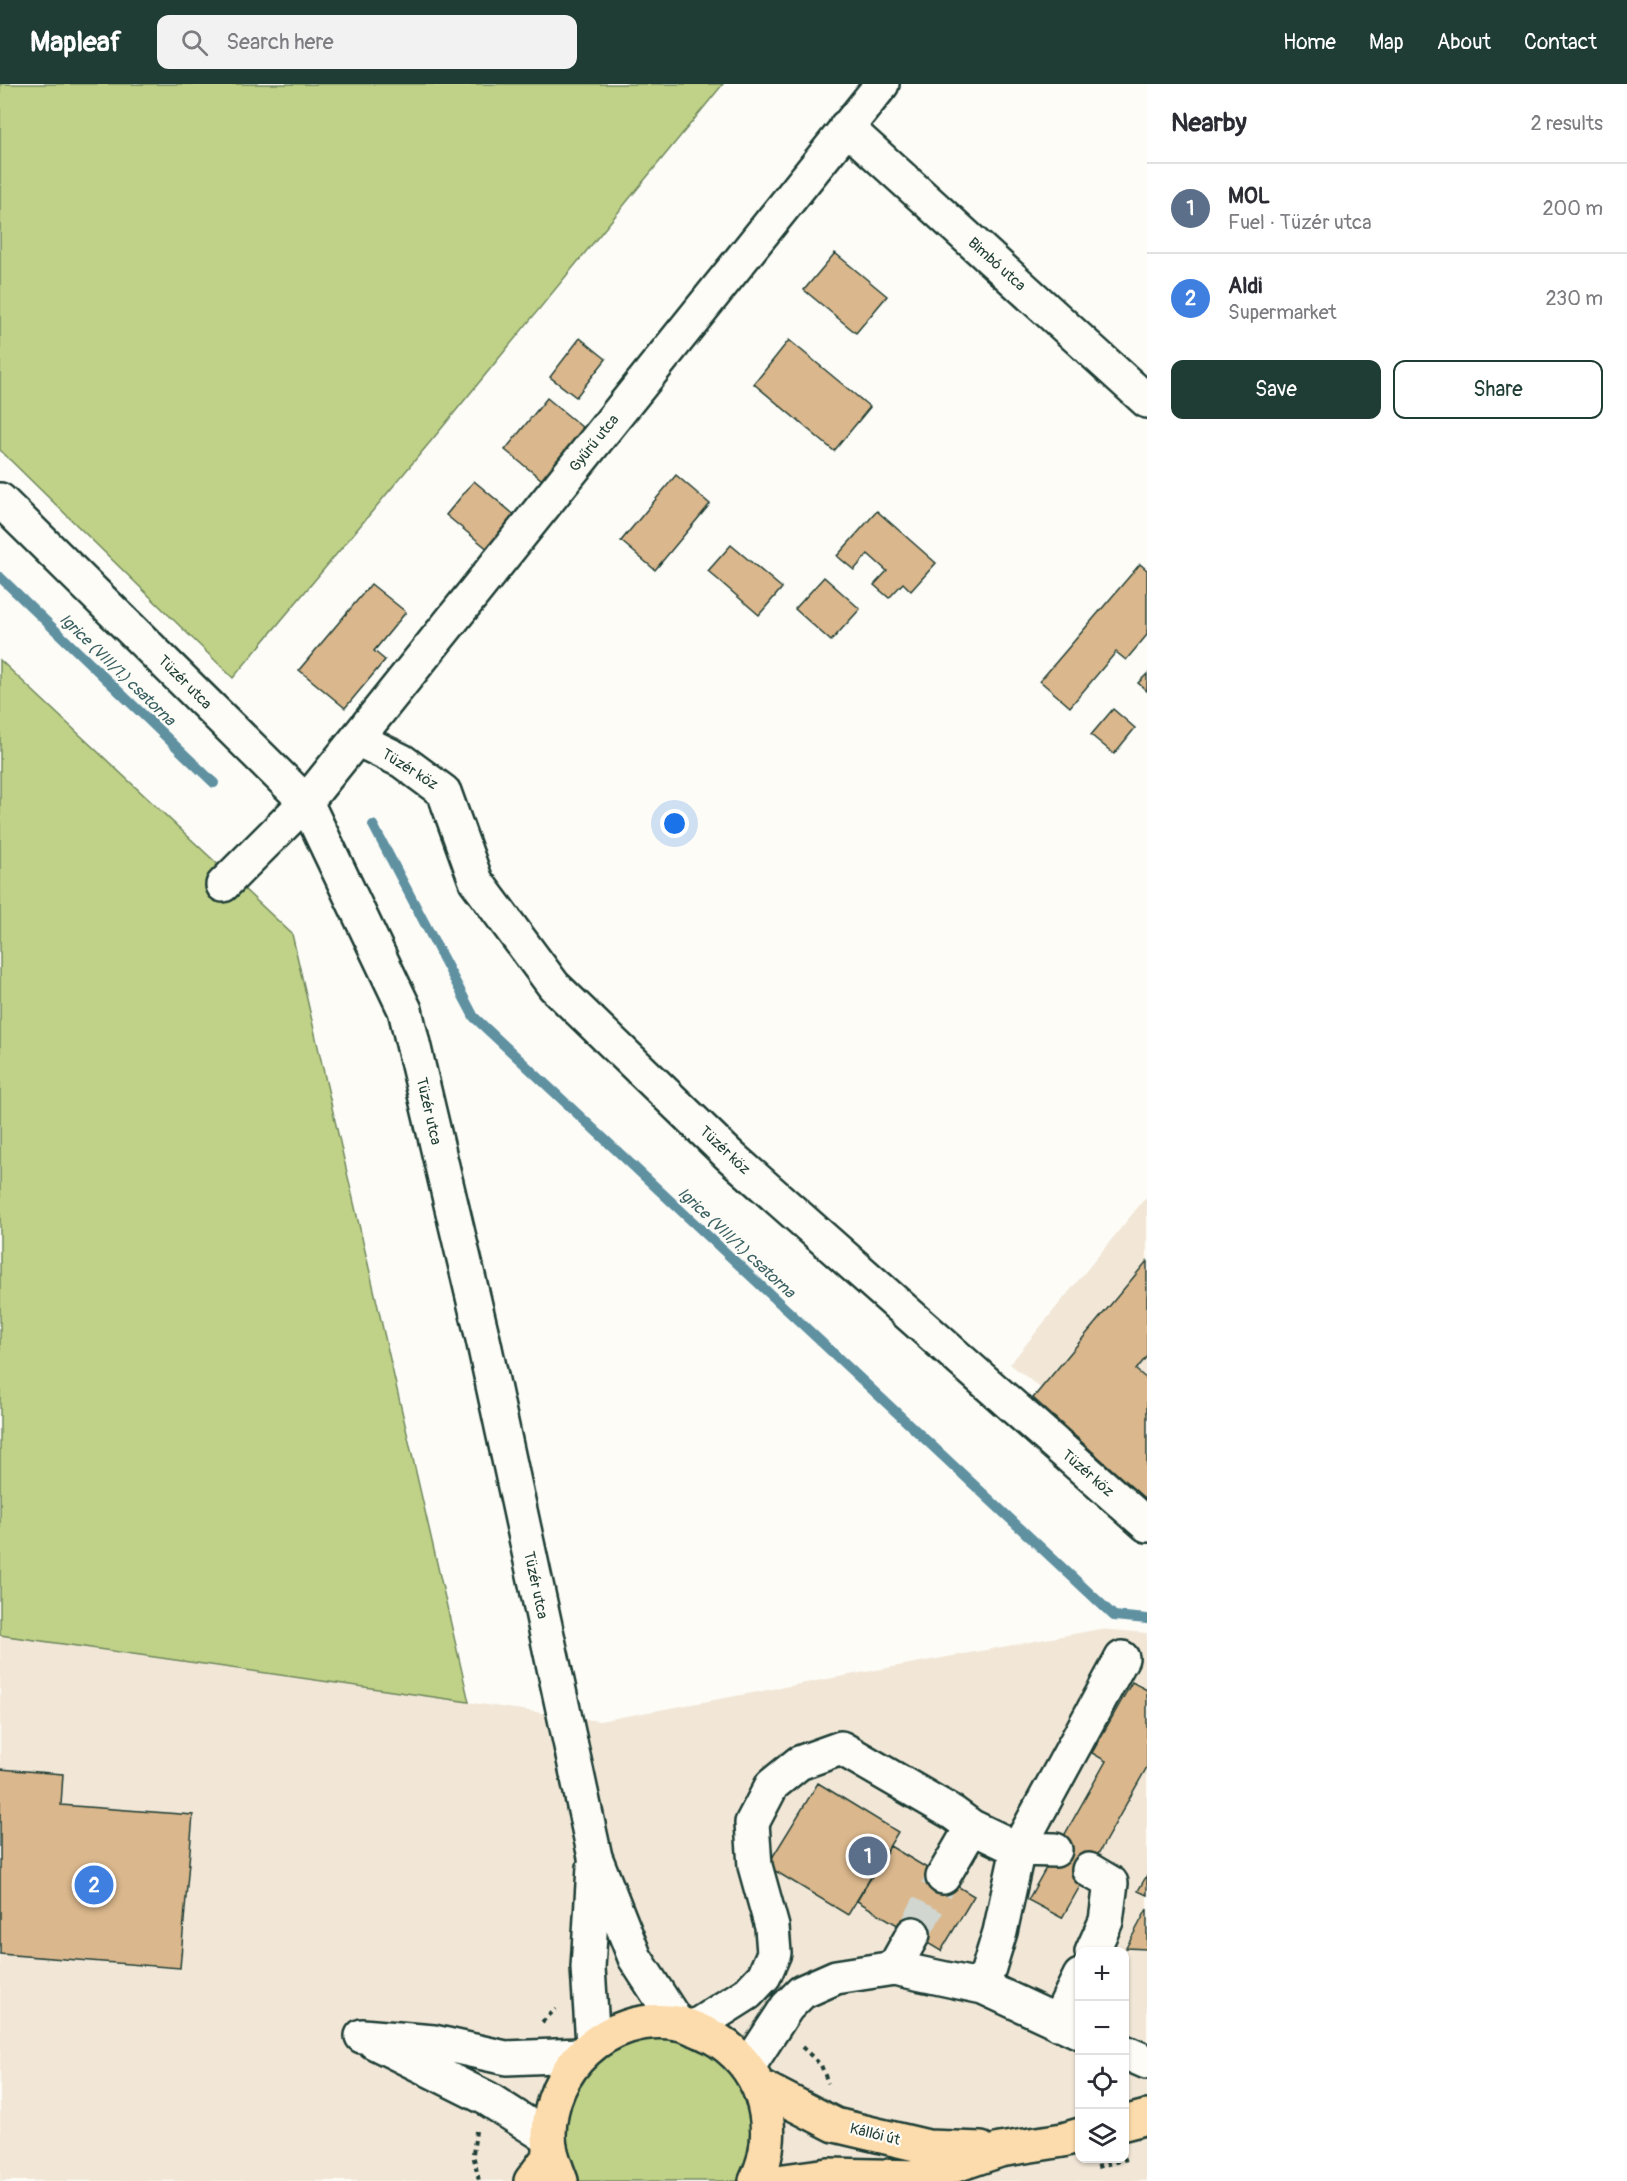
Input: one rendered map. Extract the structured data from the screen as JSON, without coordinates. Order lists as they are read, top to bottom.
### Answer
{
  "streets": {
    "main road": ["Kállói út"],
    "street": [
      "Bimbó utca",
      "Gyűrű utca",
      "Tüzér utca",
      "Tüzér köz"
    ]
  },
  "crossings": [
    ["Bimbó utca", "Gyűrű utca"],
    ["Gyűrű utca", "Tüzér utca"],
    ["Gyűrű utca", "Tüzér köz"],
    ["Tüzér utca", "Kállói út"]
  ],
  "water": ["Igrice (VIII/1.) csatorna"],
  "page": {
    "header": "Mapleaf",
    "search": "Search here",
    "nav": [
      "Home",
      "Map",
      "About",
      "Contact"
    ],
    "heading": ["Nearby", "2 results"],
    "list": [
      {
        "mark": "1",
        "name": "MOL",
        "note": "Fuel · Tüzér utca",
        "value": "200 m"
      },
      {
        "mark": "2",
        "name": "Aldi",
        "note": "Supermarket",
        "value": "230 m"
      }
    ],
    "buttons": ["Save", "Share"],
    "pins": ["1", "2"],
    "map_buttons": ["+", "−"]
  }
}
